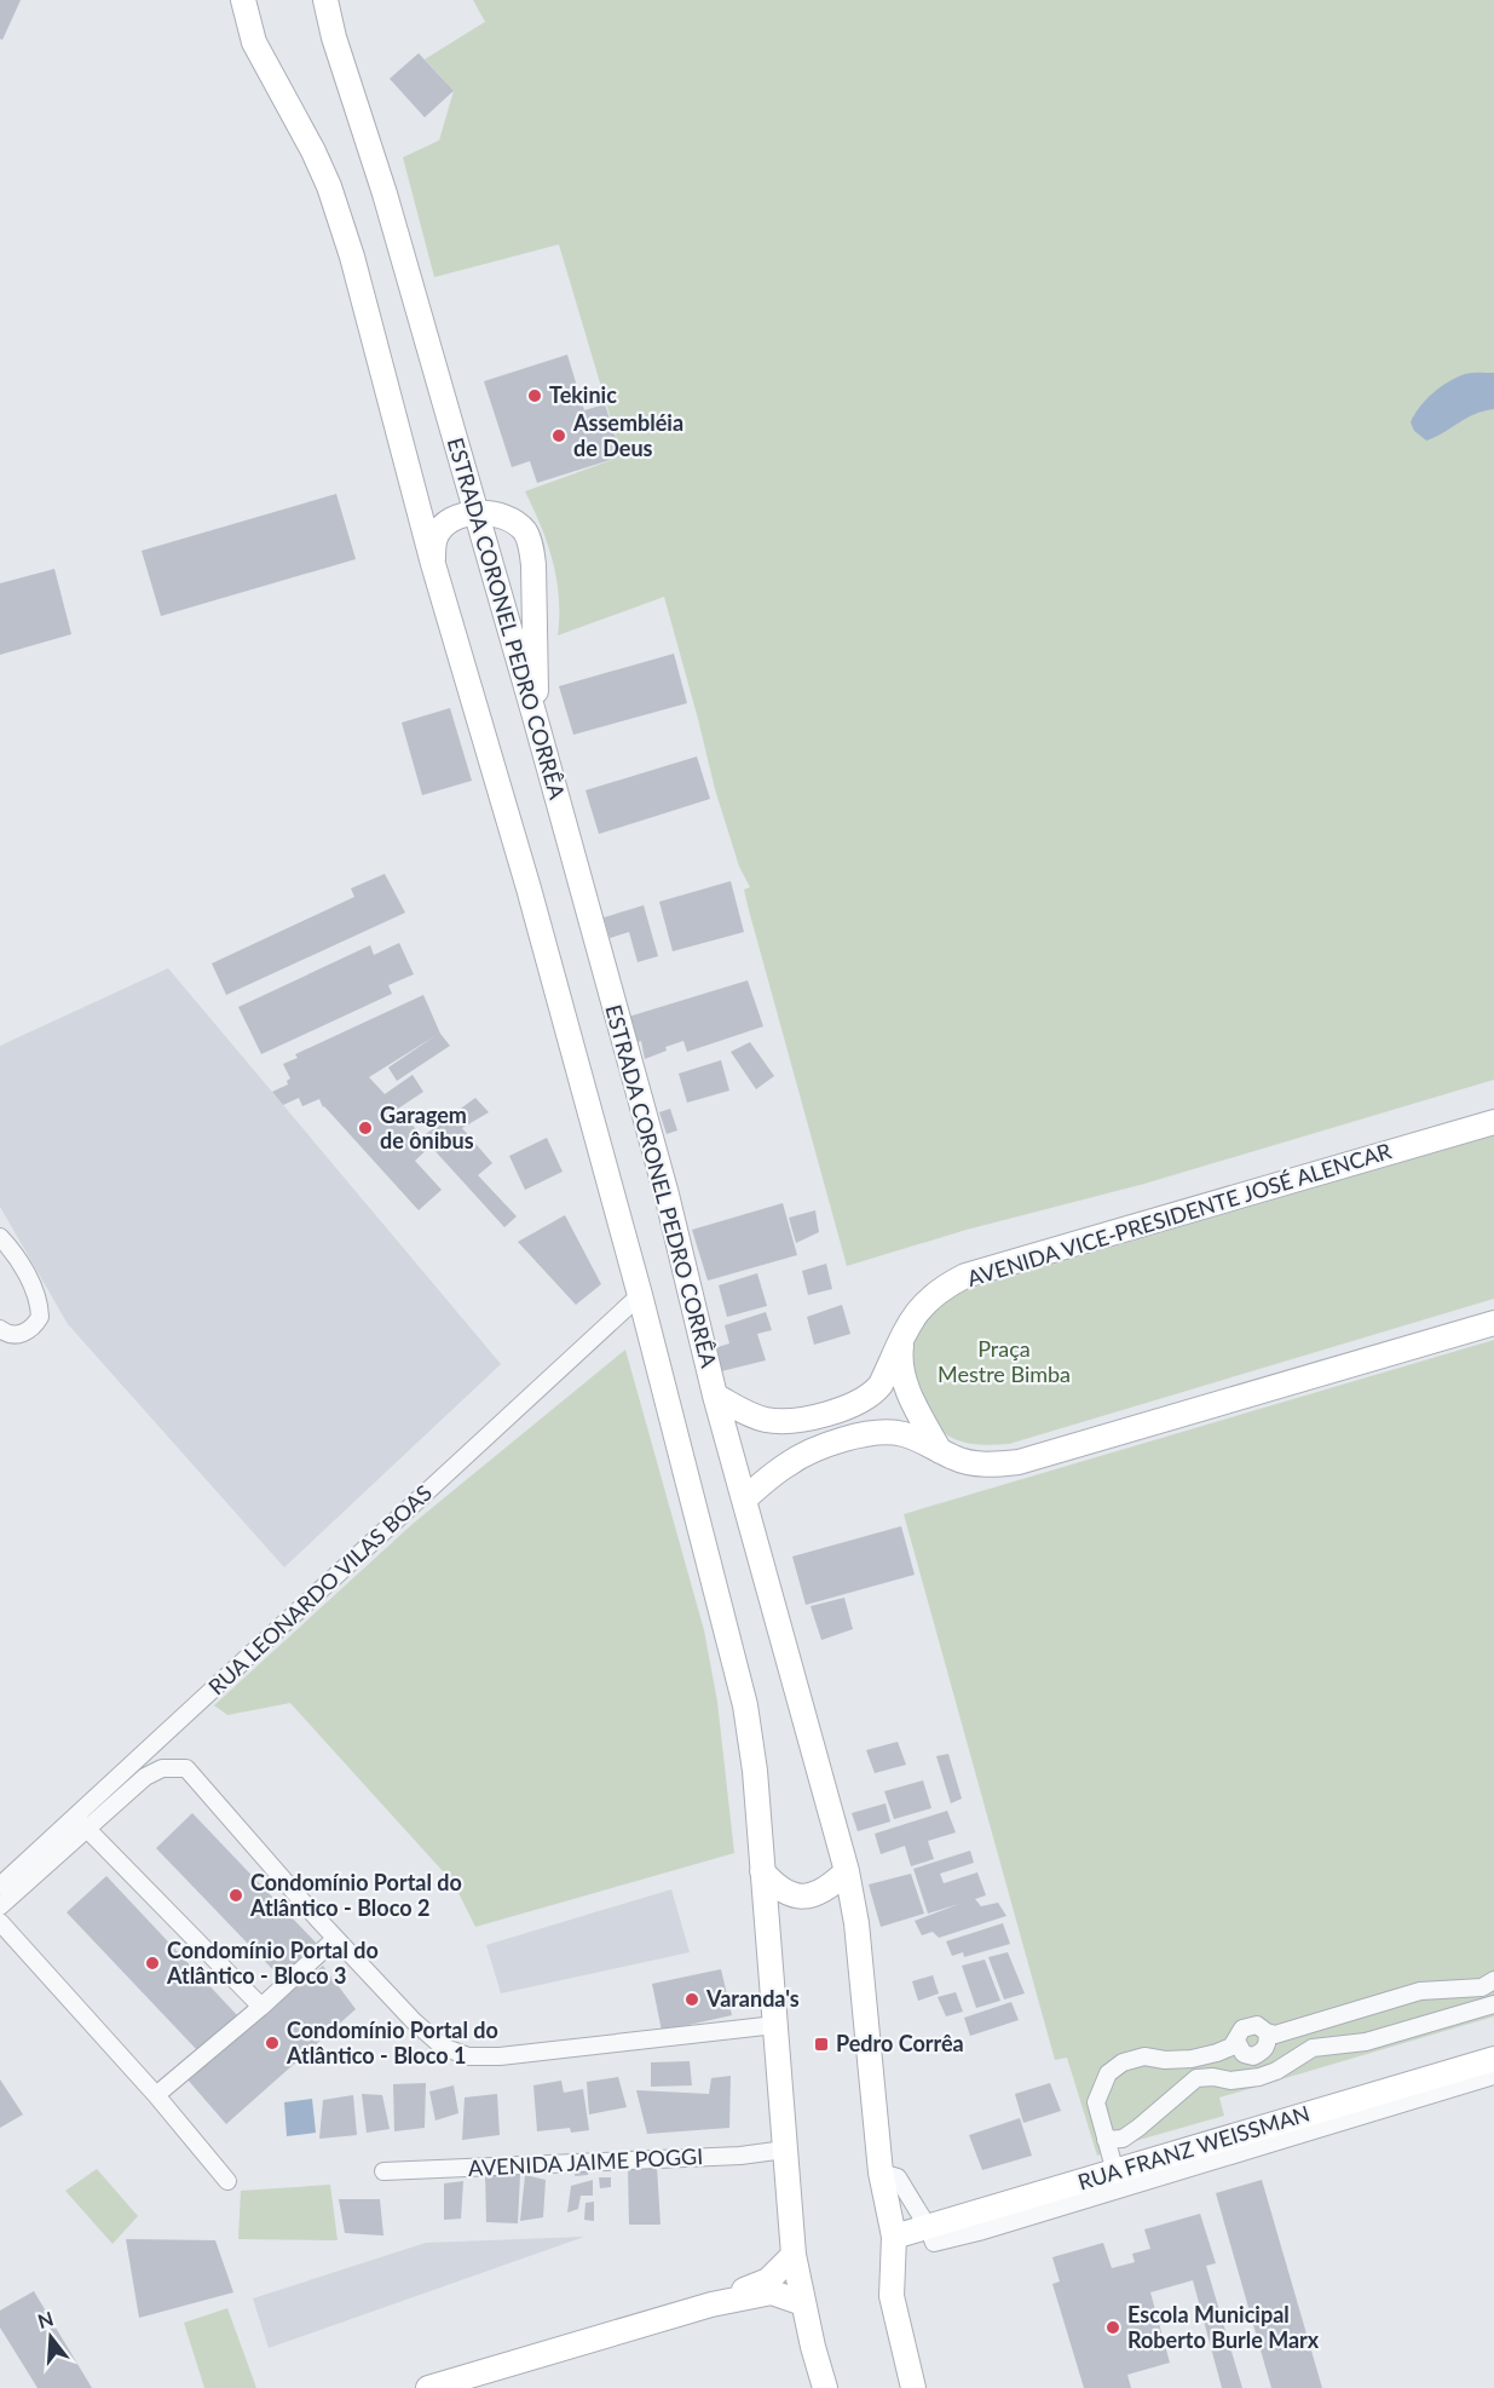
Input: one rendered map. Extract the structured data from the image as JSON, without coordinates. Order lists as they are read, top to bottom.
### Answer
{
  "streets": {
    "main road": ["ESTRADA CORONEL PEDRO CORRÊA", "AVENIDA VICE-PRESIDENTE JOSÉ ALENCAR", "RUA FRANZ WEISSMAN"],
    "street": ["RUA LEONARDO VILAS BOAS", "AVENIDA JAIME POGGI"]
  },
  "crossings": [
    ["ESTRADA CORONEL PEDRO CORRÊA", "AVENIDA VICE-PRESIDENTE JOSÉ ALENCAR"],
    ["ESTRADA CORONEL PEDRO CORRÊA", "RUA FRANZ WEISSMAN"]
  ],
  "parks": ["Praça Mestre Bimba"],
  "places": {
    "other": [
      "Tekinic",
      "Assembléia de Deus",
      "Garagem de ônibus",
      "Condomínio Portal do Atlântico - Bloco 2",
      "Condomínio Portal do Atlântico - Bloco 3",
      "Varanda's",
      "Condomínio Portal do Atlântico - Bloco 1",
      "Escola Municipal Roberto Burle Marx"
    ],
    "transit": ["Pedro Corrêa"]
  },
  "north": "top"
}
